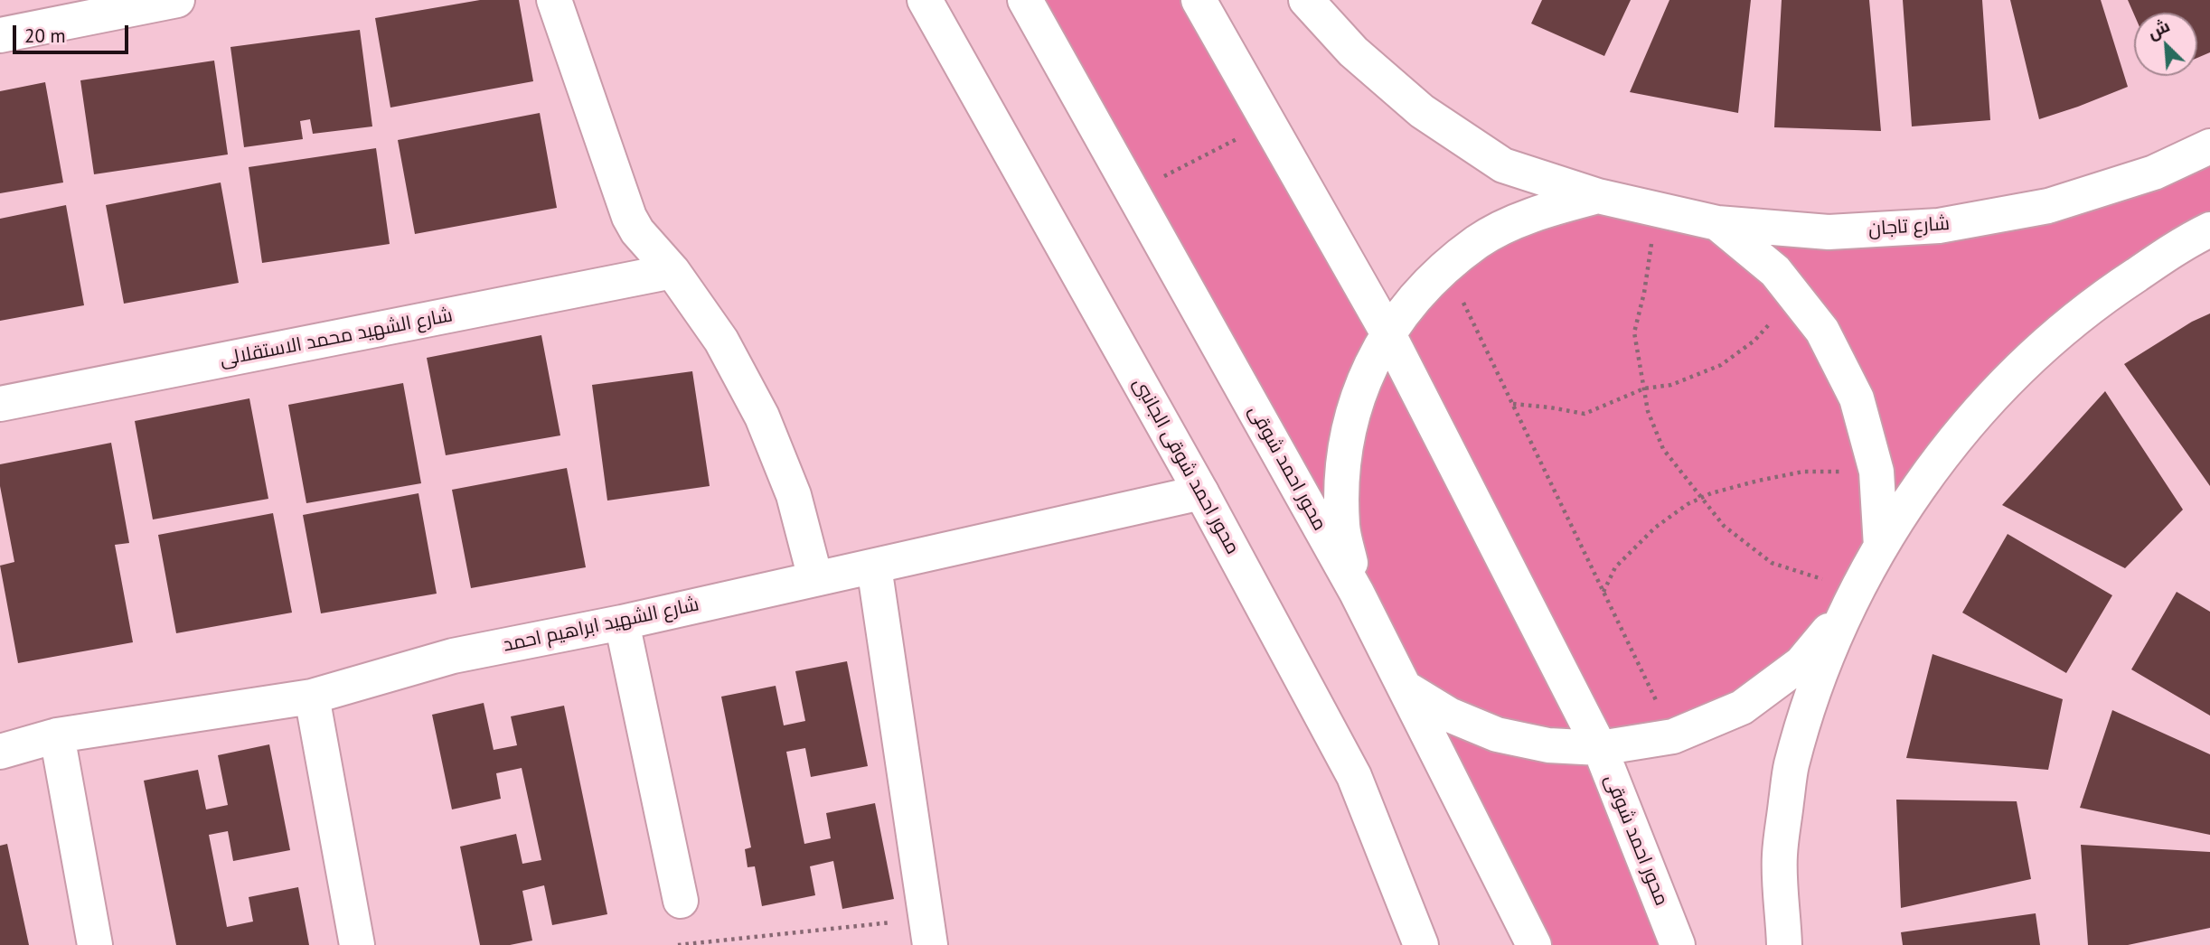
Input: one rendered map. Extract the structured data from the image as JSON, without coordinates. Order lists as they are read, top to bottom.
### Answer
{
  "streets": {
    "street": [
      "شارع تاجان",
      "شارع الشهيد محمد الاستقلالى",
      "محور احمد شوقى الجانبى",
      "محور احمد شوقى",
      "شارع الشهيد ابراهيم احمد"
    ]
  },
  "crossings": [
    ["محور احمد شوقى الجانبى", "شارع الشهيد ابراهيم احمد"]
  ],
  "scale_bar": "20 m",
  "north": "top left"
}
